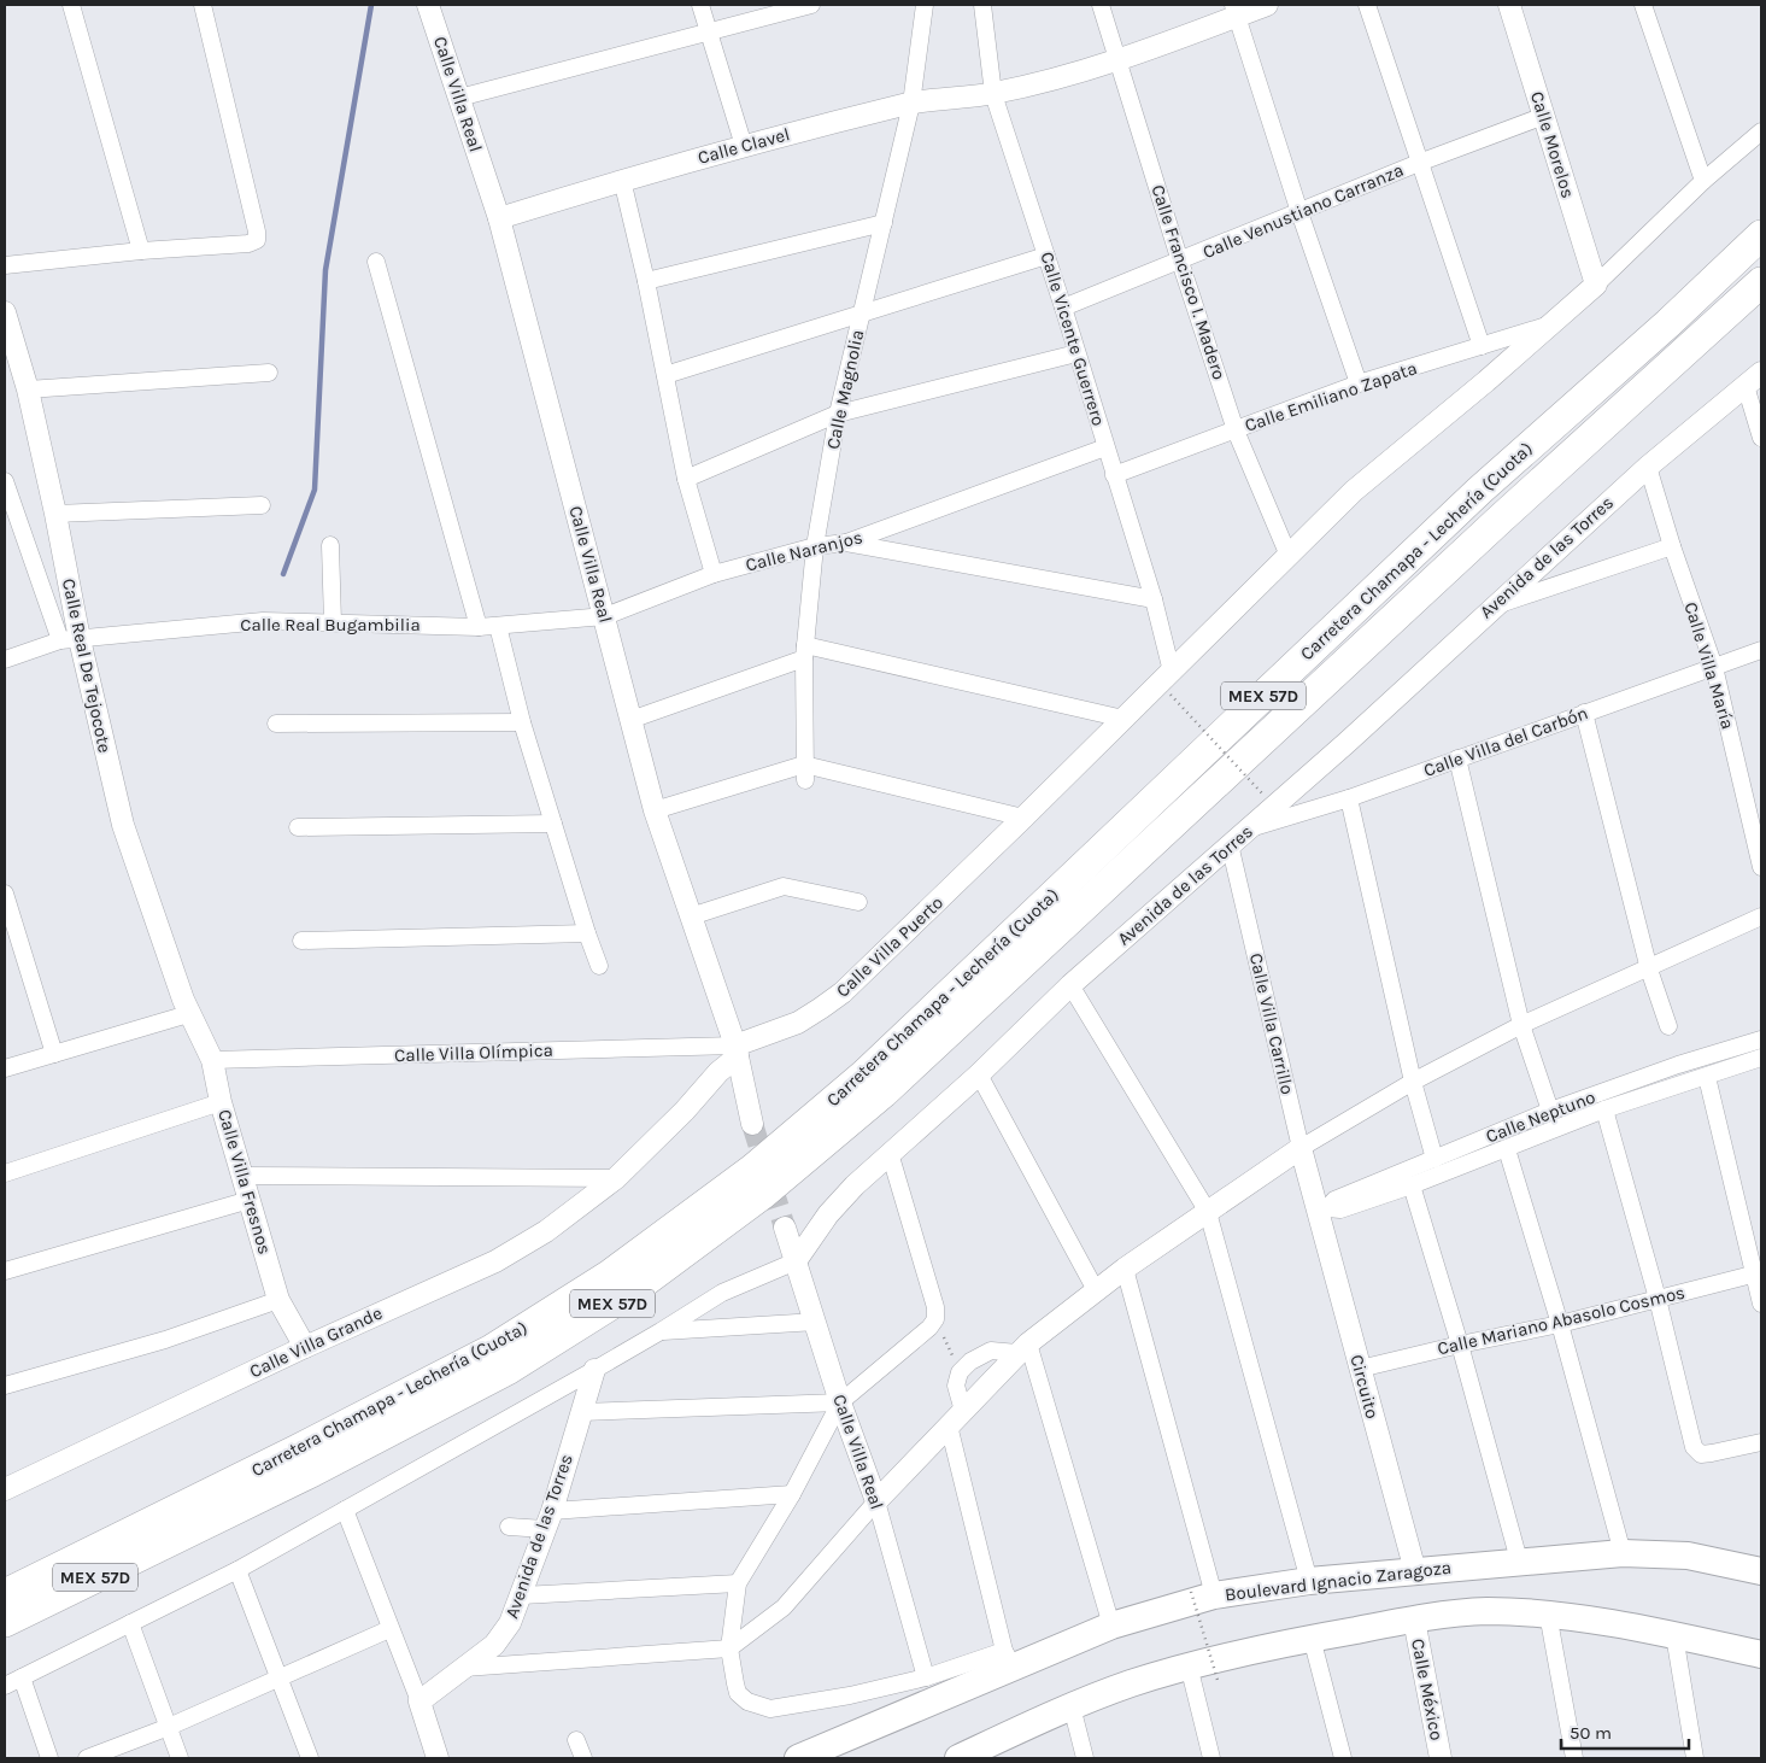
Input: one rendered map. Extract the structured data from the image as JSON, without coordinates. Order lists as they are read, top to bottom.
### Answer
{
  "streets": {
    "highway": ["Carretera Chamapa - Lechería (Cuota)", "MEX 57D"],
    "main road": ["Boulevard Ignacio Zaragoza"],
    "street": [
      "Calle Villa Real",
      "Calle Morelos",
      "Calle Clavel",
      "Calle Venustiano Carranza",
      "Calle Francisco I. Madero",
      "Calle Vicente Guerrero",
      "Calle Magnolia",
      "Calle Emiliano Zapata",
      "Calle Naranjos",
      "Avenida de las Torres",
      "Calle Real Bugambilia",
      "Calle Real De Tejocote",
      "Calle Villa María",
      "Calle Villa del Carbón",
      "Calle Villa Puerto",
      "Calle Villa Carrillo",
      "Calle Villa Olímpica",
      "Calle Neptuno",
      "Calle Villa Fresnos",
      "Calle Mariano Abasolo Cosmos",
      "Calle Villa Grande",
      "Circuito",
      "Calle México"
    ]
  },
  "crossings": [
    ["Calle Villa Real", "Calle Clavel"],
    ["Calle Villa Real", "Calle Naranjos"],
    ["Calle Villa Real", "Avenida de las Torres"],
    ["Calle Villa Real", "Calle Villa Puerto"],
    ["Calle Villa Real", "Calle Villa Olímpica"],
    ["Calle Villa Real", "Calle Villa Grande"],
    ["Calle Morelos", "Calle Venustiano Carranza"],
    ["Calle Clavel", "Calle Francisco I. Madero"],
    ["Calle Clavel", "Calle Vicente Guerrero"],
    ["Calle Clavel", "Calle Magnolia"],
    ["Calle Venustiano Carranza", "Calle Francisco I. Madero"],
    ["Calle Venustiano Carranza", "Calle Vicente Guerrero"],
    ["Calle Francisco I. Madero", "Calle Emiliano Zapata"],
    ["Calle Francisco I. Madero", "Calle Villa Puerto"],
    ["Calle Vicente Guerrero", "Calle Emiliano Zapata"],
    ["Calle Vicente Guerrero", "Calle Naranjos"],
    ["Calle Vicente Guerrero", "Calle Villa Puerto"],
    ["Calle Magnolia", "Calle Naranjos"],
    ["Calle Naranjos", "Calle Real Bugambilia"],
    ["Avenida de las Torres", "Calle Villa María"],
    ["Avenida de las Torres", "Calle Villa del Carbón"],
    ["Avenida de las Torres", "Calle Villa Carrillo"],
    ["Calle Real Bugambilia", "Calle Real De Tejocote"],
    ["Calle Real De Tejocote", "Calle Villa Fresnos"],
    ["Calle Villa María", "Calle Villa del Carbón"],
    ["Calle Villa Puerto", "Calle Villa Olímpica"],
    ["Calle Villa Puerto", "Calle Villa Grande"],
    ["Calle Villa Carrillo", "Calle Neptuno"],
    ["Calle Villa Carrillo", "Circuito"],
    ["Calle Villa Olímpica", "Calle Villa Fresnos"],
    ["Calle Villa Olímpica", "Calle Villa Grande"],
    ["Calle Neptuno", "Circuito"],
    ["Calle Villa Fresnos", "Calle Villa Grande"],
    ["Calle Mariano Abasolo Cosmos", "Circuito"],
    ["Circuito", "Boulevard Ignacio Zaragoza"]
  ],
  "scale_bar": "50 m"
}
